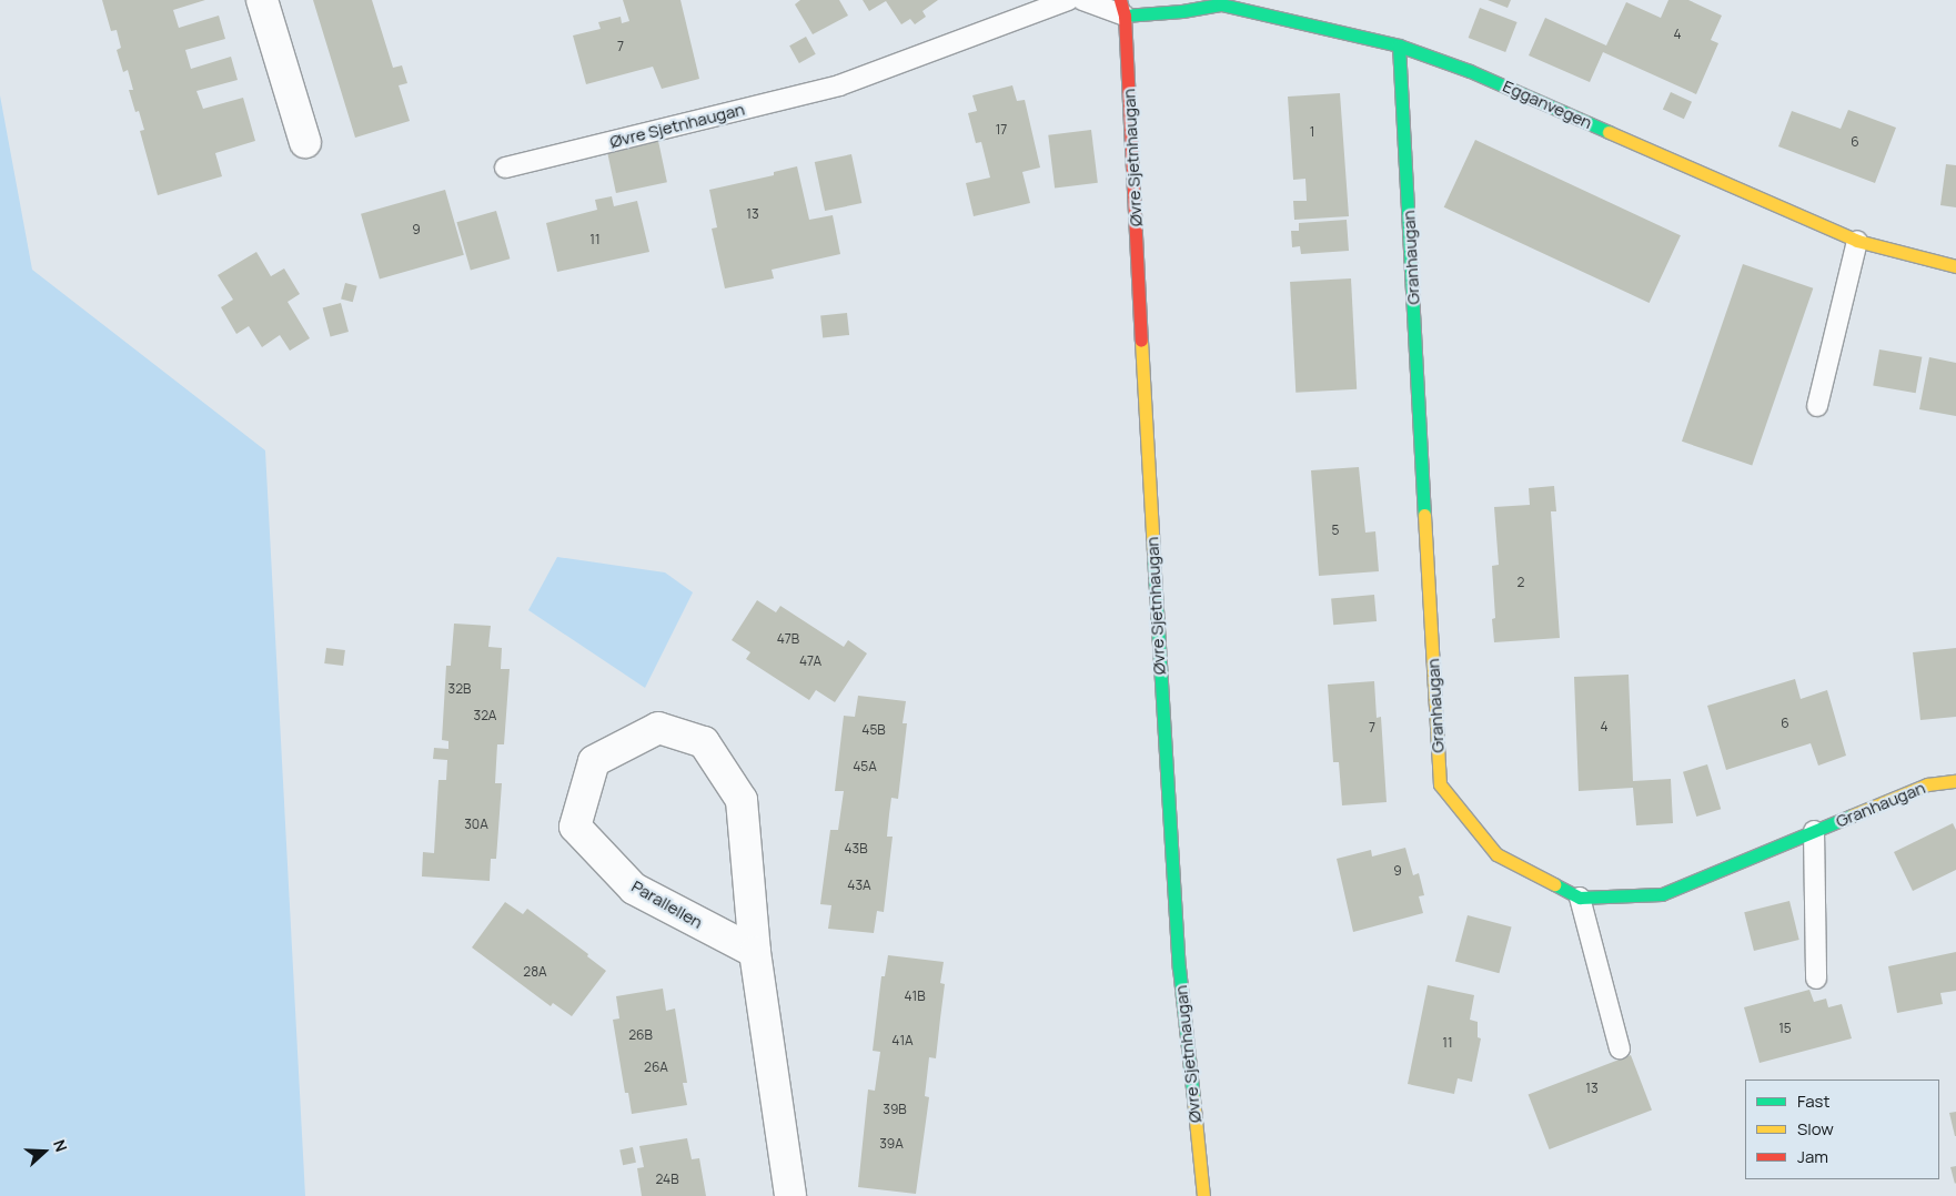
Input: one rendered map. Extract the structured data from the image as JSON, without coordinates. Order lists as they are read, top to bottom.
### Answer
{
  "streets": {
    "street": [
      "Egganvegen",
      "Øvre Sjetnhaugan",
      "Granhaugan",
      "Parallellen"
    ]
  },
  "crossings": [
    ["Egganvegen", "Øvre Sjetnhaugan"],
    ["Egganvegen", "Granhaugan"]
  ],
  "house_numbers": [
    "4",
    "7",
    "17",
    "1",
    "6",
    "13",
    "9",
    "11",
    "5",
    "2",
    "47B",
    "47A",
    "32B",
    "32A",
    "6",
    "4",
    "7",
    "45B",
    "45A",
    "30A",
    "43B",
    "9",
    "43A",
    "28A",
    "41B",
    "15",
    "26B",
    "41A",
    "11",
    "26A",
    "13",
    "39B",
    "39A",
    "24B"
  ],
  "legend": ["Fast", "Slow", "Jam"],
  "north": "right"
}
